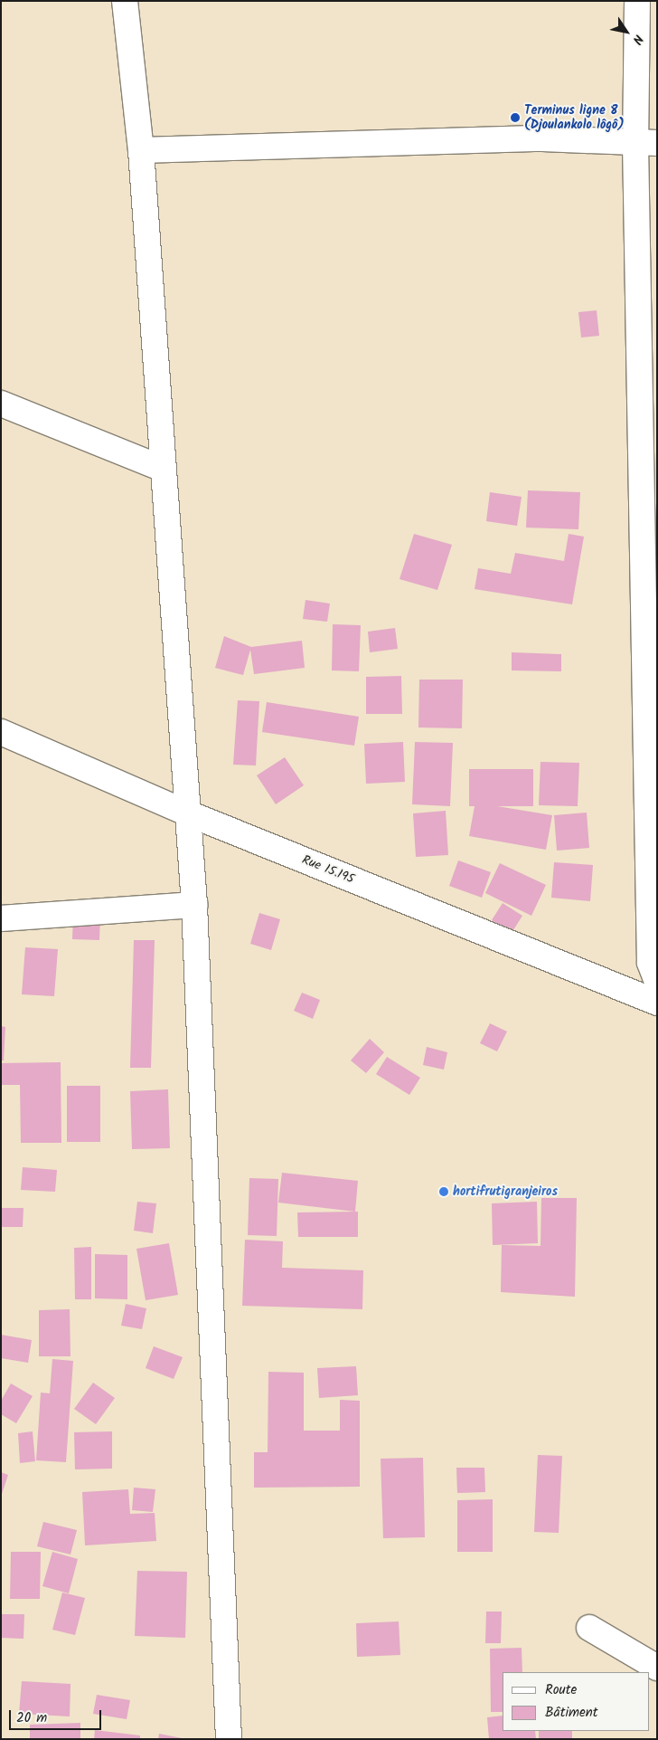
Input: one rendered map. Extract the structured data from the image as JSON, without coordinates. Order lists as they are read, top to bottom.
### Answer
{
  "streets": {
    "street": ["Rue 15.195"]
  },
  "places": ["Terminus ligne 8 (Djoulankolo lôgô)", "hortifrutigranjeiros"],
  "legend": ["Route", "Bâtiment"],
  "scale_bar": "20 m",
  "north": "bottom right"
}
